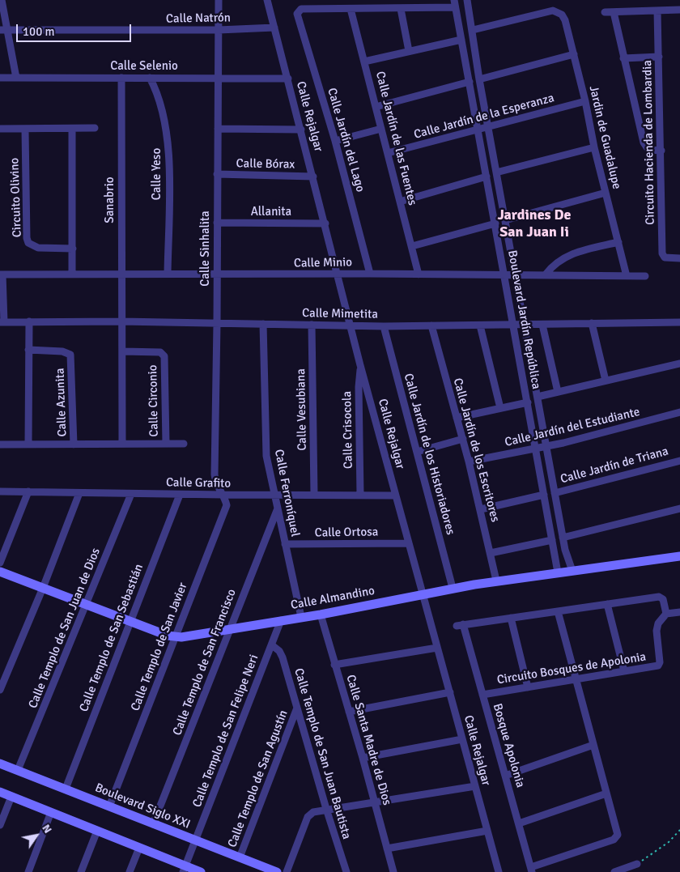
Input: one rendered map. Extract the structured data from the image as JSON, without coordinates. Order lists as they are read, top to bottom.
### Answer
{
  "streets": {
    "street": [
      "Calle Natrón",
      "Calle Selenio",
      "Calle Rejalgar",
      "Calle Jardín de la Esperanza",
      "Jardin de Guadalupe",
      "Calle Jardín de las Fuentes",
      "Calle Jardín del Lago",
      "Circuito Hacienda de Lombardia",
      "Calle Bórax",
      "Calle Yeso",
      "Circuito Olivino",
      "Sanabrio",
      "Allanita",
      "Calle Sinhalita",
      "Calle Minio",
      "Calle Mimetita",
      "Boulevard Jardín República",
      "Calle Circonio",
      "Calle Azunita",
      "Calle Vesubiana",
      "Calle Jardín del Estudiante",
      "Calle Crisocola",
      "Calle Jardín de los Escritores",
      "Calle Jardín de los Historiadores",
      "Calle Jardín de Triana",
      "Calle Grafito",
      "Calle Ferroníquel",
      "Calle Ortosa",
      "Calle Almandino",
      "Calle Templo de San Juan de Dios",
      "Calle Templo de San Sebastián",
      "Calle Templo de San Javier",
      "Calle Templo de San Francisco",
      "Circuito Bosques de Apolonia",
      "Calle Templo de San Felipe Neri",
      "Calle Santa Madre de Dios",
      "Bosque Apolonia",
      "Calle Templo de San Juan Bautista",
      "Calle Templo de San Agustín",
      "Boulevard Siglo XXI"
    ]
  },
  "crossings": [
    ["Calle Natrón", "Calle Rejalgar"],
    ["Calle Natrón", "Calle Sinhalita"],
    ["Calle Selenio", "Calle Rejalgar"],
    ["Calle Selenio", "Calle Yeso"],
    ["Calle Selenio", "Sanabrio"],
    ["Calle Selenio", "Calle Sinhalita"],
    ["Calle Rejalgar", "Calle Bórax"],
    ["Calle Rejalgar", "Allanita"],
    ["Calle Rejalgar", "Calle Minio"],
    ["Calle Rejalgar", "Calle Mimetita"],
    ["Calle Rejalgar", "Calle Crisocola"],
    ["Calle Rejalgar", "Calle Grafito"],
    ["Calle Rejalgar", "Calle Ortosa"],
    ["Calle Rejalgar", "Calle Almandino"],
    ["Calle Jardín de la Esperanza", "Jardin de Guadalupe"],
    ["Calle Jardín de la Esperanza", "Calle Jardín de las Fuentes"],
    ["Calle Jardín de la Esperanza", "Boulevard Jardín República"],
    ["Jardin de Guadalupe", "Calle Minio"],
    ["Jardin de Guadalupe", "Boulevard Jardín República"],
    ["Calle Jardín de las Fuentes", "Calle Jardín del Lago"],
    ["Calle Jardín de las Fuentes", "Calle Minio"],
    ["Calle Jardín del Lago", "Calle Minio"],
    ["Calle Bórax", "Calle Sinhalita"],
    ["Calle Yeso", "Calle Minio"],
    ["Sanabrio", "Calle Minio"],
    ["Sanabrio", "Calle Mimetita"],
    ["Allanita", "Calle Sinhalita"],
    ["Calle Sinhalita", "Calle Minio"],
    ["Calle Sinhalita", "Calle Mimetita"],
    ["Calle Sinhalita", "Calle Grafito"],
    ["Calle Sinhalita", "Calle Templo de San Javier"],
    ["Calle Minio", "Boulevard Jardín República"],
    ["Calle Mimetita", "Boulevard Jardín República"],
    ["Calle Mimetita", "Calle Vesubiana"],
    ["Calle Mimetita", "Calle Jardín de los Escritores"],
    ["Calle Mimetita", "Calle Jardín de los Historiadores"],
    ["Calle Mimetita", "Calle Ferroníquel"],
    ["Boulevard Jardín República", "Calle Jardín del Estudiante"],
    ["Boulevard Jardín República", "Calle Jardín de Triana"],
    ["Boulevard Jardín República", "Calle Almandino"],
    ["Calle Circonio", "Calle Azunita"],
    ["Calle Vesubiana", "Calle Grafito"],
    ["Calle Jardín del Estudiante", "Calle Jardín de los Escritores"],
    ["Calle Crisocola", "Calle Grafito"],
    ["Calle Jardín de los Escritores", "Calle Almandino"],
    ["Calle Jardín de los Historiadores", "Calle Almandino"],
    ["Calle Grafito", "Calle Ferroníquel"],
    ["Calle Grafito", "Calle Templo de San Juan de Dios"],
    ["Calle Grafito", "Calle Templo de San Sebastián"],
    ["Calle Grafito", "Calle Templo de San Javier"],
    ["Calle Ferroníquel", "Calle Ortosa"],
    ["Calle Ferroníquel", "Calle Almandino"],
    ["Calle Ferroníquel", "Calle Templo de San Francisco"],
    ["Calle Almandino", "Calle Templo de San Juan de Dios"],
    ["Calle Almandino", "Calle Templo de San Sebastián"],
    ["Calle Almandino", "Calle Templo de San Javier"],
    ["Calle Almandino", "Calle Templo de San Francisco"],
    ["Calle Almandino", "Calle Templo de San Felipe Neri"],
    ["Calle Almandino", "Calle Santa Madre de Dios"],
    ["Calle Templo de San Juan de Dios", "Boulevard Siglo XXI"],
    ["Calle Templo de San Sebastián", "Boulevard Siglo XXI"],
    ["Calle Templo de San Javier", "Boulevard Siglo XXI"],
    ["Calle Templo de San Francisco", "Boulevard Siglo XXI"],
    ["Circuito Bosques de Apolonia", "Bosque Apolonia"],
    ["Calle Templo de San Felipe Neri", "Calle Templo de San Juan Bautista"],
    ["Calle Templo de San Felipe Neri", "Boulevard Siglo XXI"],
    ["Calle Templo de San Juan Bautista", "Calle Templo de San Agustín"],
    ["Calle Templo de San Agustín", "Boulevard Siglo XXI"]
  ],
  "districts": ["Jardines De San Juan Ii"],
  "scale_bar": "100 m",
  "north": "top right"
}
